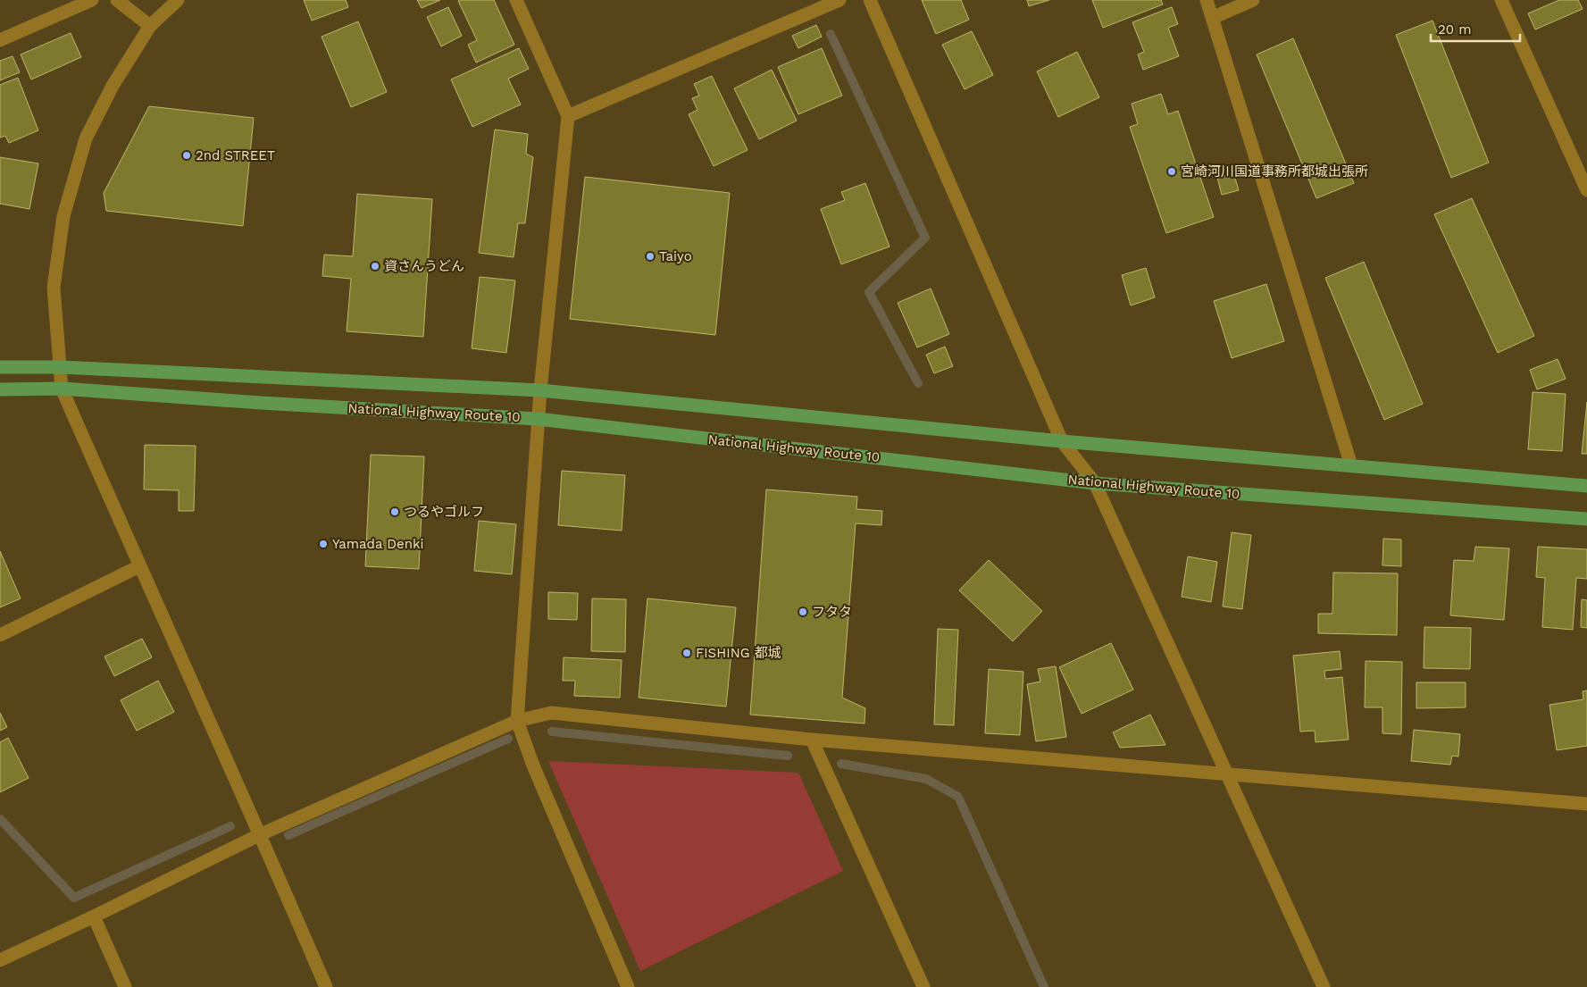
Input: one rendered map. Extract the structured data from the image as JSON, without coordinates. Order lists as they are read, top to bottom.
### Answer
{
  "streets": {
    "highway": ["National Highway Route 10"]
  },
  "places": [
    "2nd STREET",
    "宮崎河川国道事務所都城出張所",
    "Taiyo",
    "資さんうどん",
    "つるやゴルフ",
    "Yamada Denki",
    "フタタ",
    "FISHING 都城"
  ],
  "scale_bar": "20 m"
}
